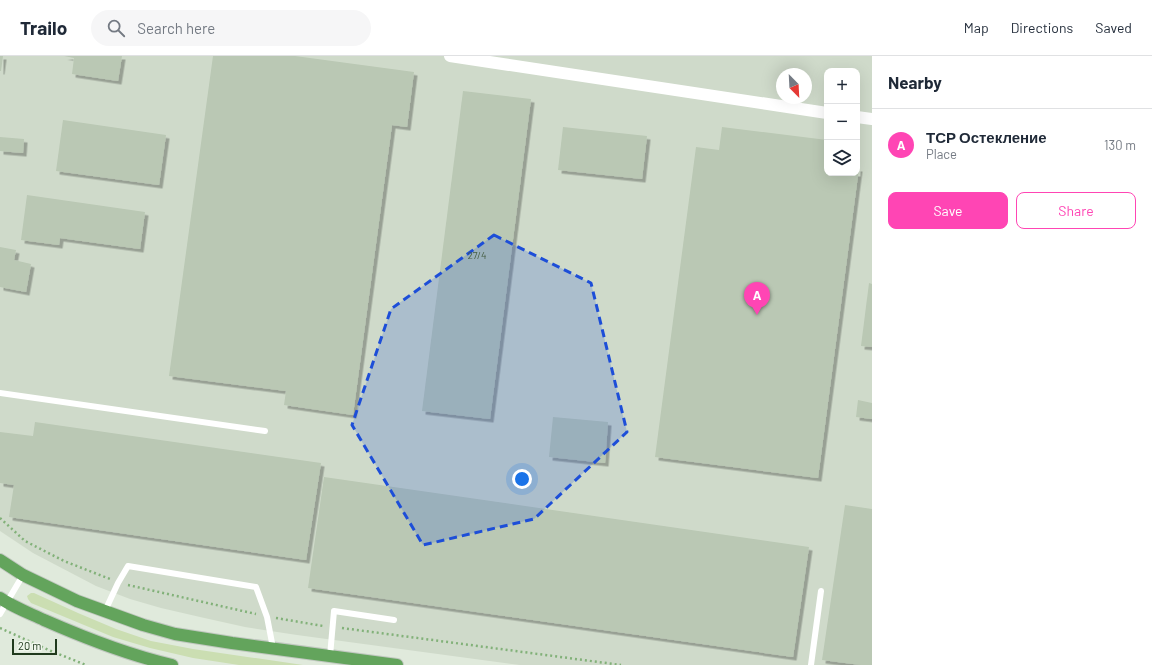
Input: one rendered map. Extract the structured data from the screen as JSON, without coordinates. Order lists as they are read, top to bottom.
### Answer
{
  "house_numbers": ["27/4"],
  "scale_bar": "20 m",
  "north": "bottom right",
  "page": {
    "header": "Trailo",
    "search": "Search here",
    "nav": ["Map", "Directions", "Saved"],
    "heading": "Nearby",
    "map_buttons": ["+", "−"],
    "list": [
      {
        "mark": "A",
        "name": "ТСР Остекление",
        "note": "Place",
        "value": "130 m"
      }
    ],
    "buttons": ["Save", "Share"],
    "pins": "A",
    "scale": "20 m"
  }
}
